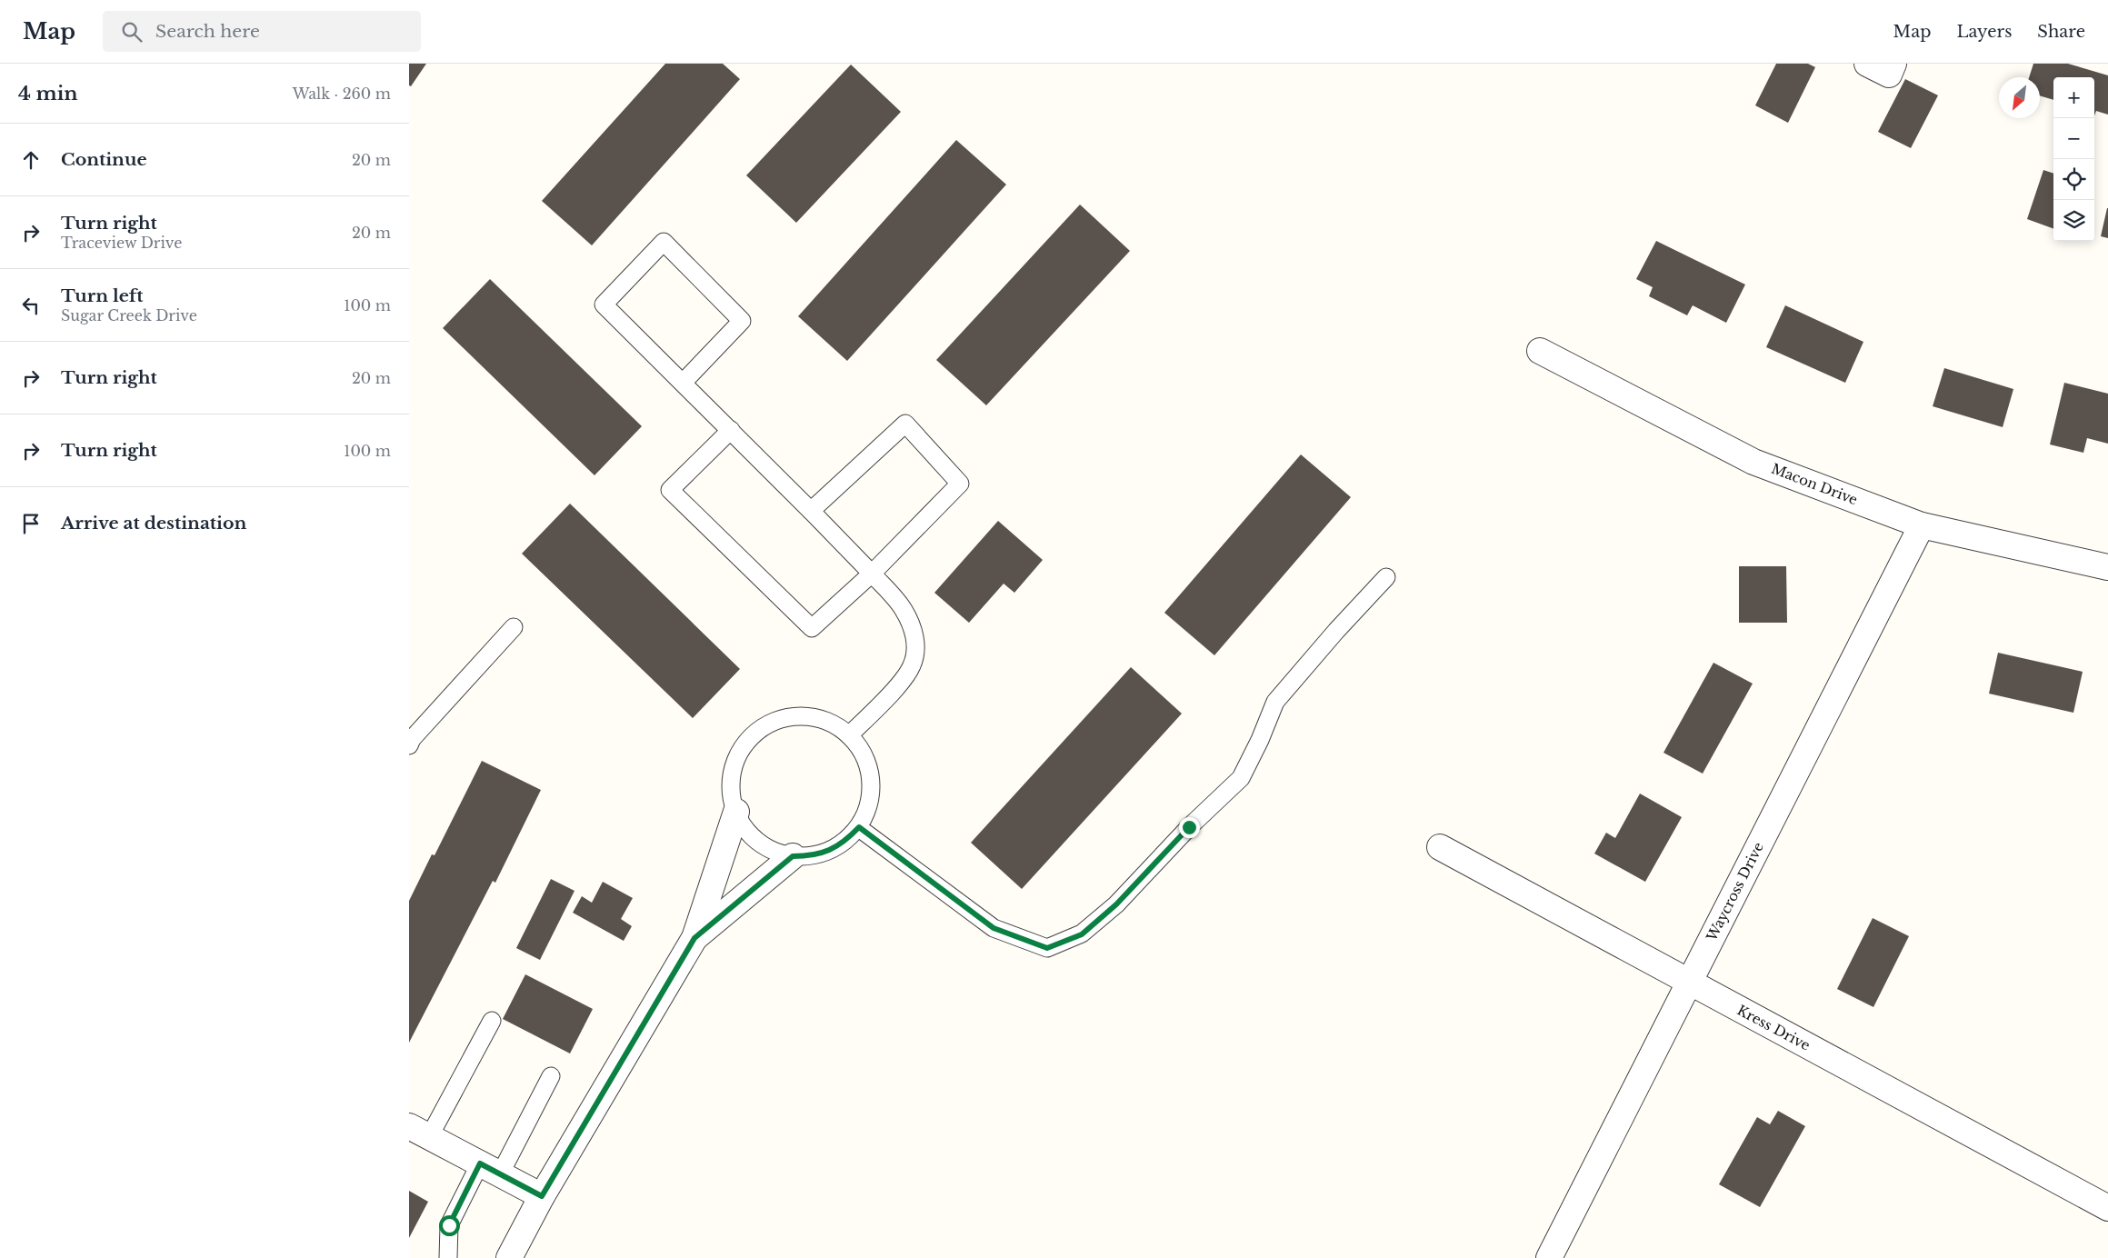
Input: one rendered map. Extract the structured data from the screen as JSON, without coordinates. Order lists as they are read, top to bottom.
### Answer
{
  "streets": {
    "street": ["Macon Drive", "Waycross Drive", "Kress Drive"]
  },
  "crossings": [
    ["Macon Drive", "Waycross Drive"],
    ["Waycross Drive", "Kress Drive"]
  ],
  "north": "bottom left",
  "page": {
    "header": "Map",
    "search": "Search here",
    "nav": ["Map", "Layers", "Share"],
    "heading": ["4 min", "Walk · 260 m"],
    "map_buttons": ["+", "−"],
    "list": [
      ["Continue", "20 m"],
      ["Turn right", "Traceview Drive", "20 m"],
      ["Turn left", "Sugar Creek Drive", "100 m"],
      ["Turn right", "20 m"],
      ["Turn right", "100 m"],
      "Arrive at destination"
    ]
  }
}
